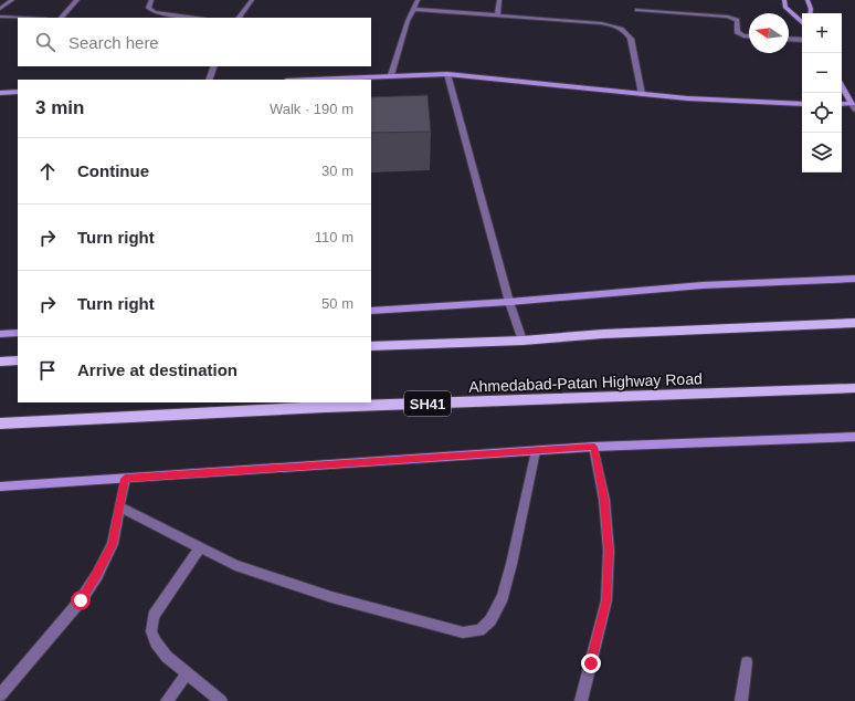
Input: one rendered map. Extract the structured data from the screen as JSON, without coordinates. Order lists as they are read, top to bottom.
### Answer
{
  "streets": {
    "main road": ["Ahmedabad-Patan Highway Road", "SH41"]
  },
  "north": "left",
  "page": {
    "map_buttons": ["+", "−"],
    "search": "Search here",
    "heading": ["3 min", "Walk · 190 m"],
    "list": [
      ["Continue", "30 m"],
      ["Turn right", "110 m"],
      ["Turn right", "50 m"],
      "Arrive at destination"
    ]
  }
}
